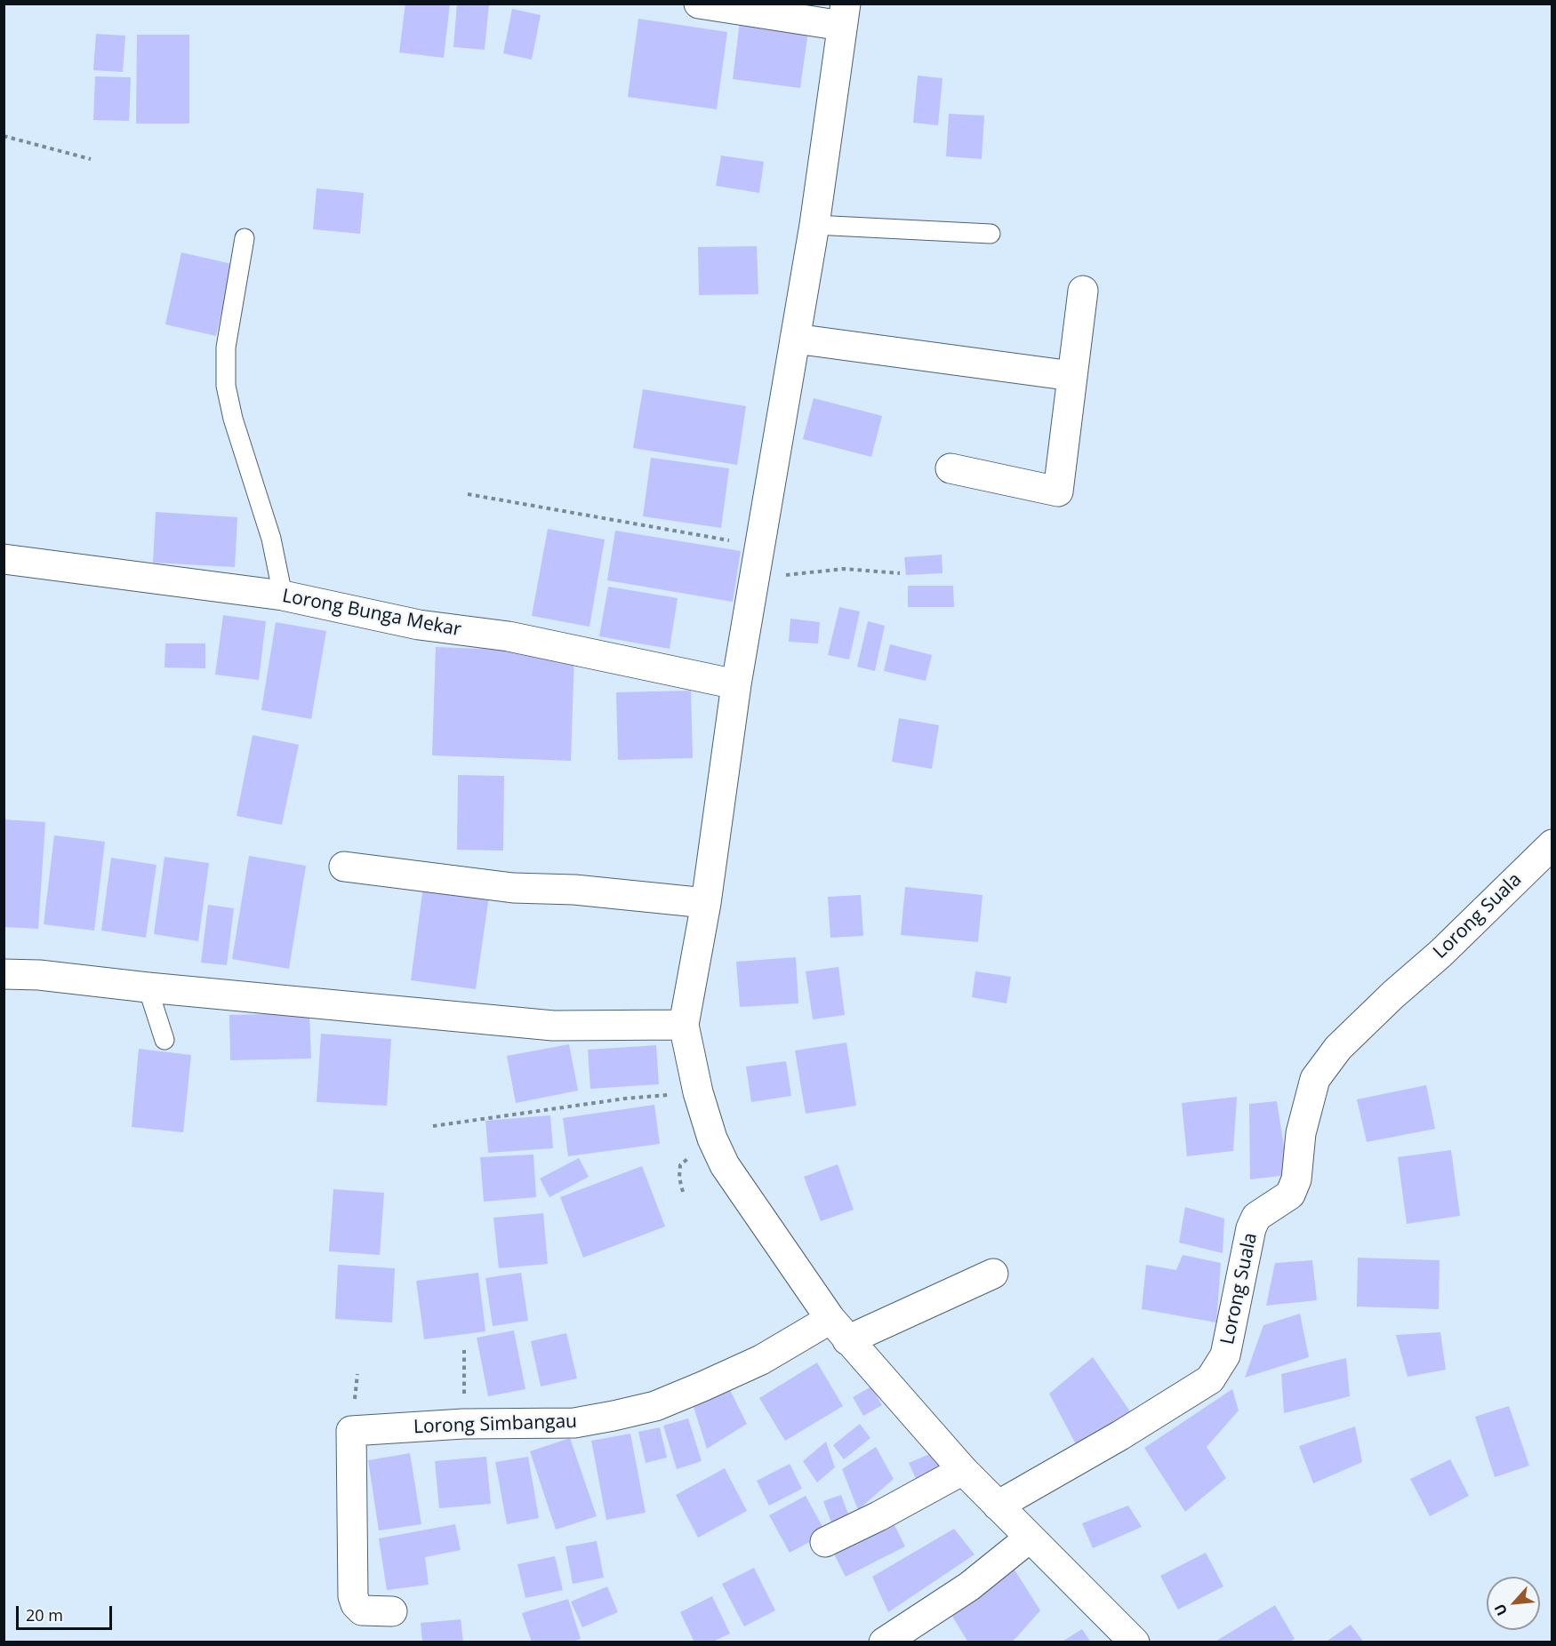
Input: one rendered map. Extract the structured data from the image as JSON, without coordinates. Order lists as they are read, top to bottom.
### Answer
{
  "streets": {
    "street": ["Lorong Bunga Mekar", "Lorong Suala", "Lorong Simbangau"]
  },
  "scale_bar": "20 m",
  "north": "bottom left"
}
